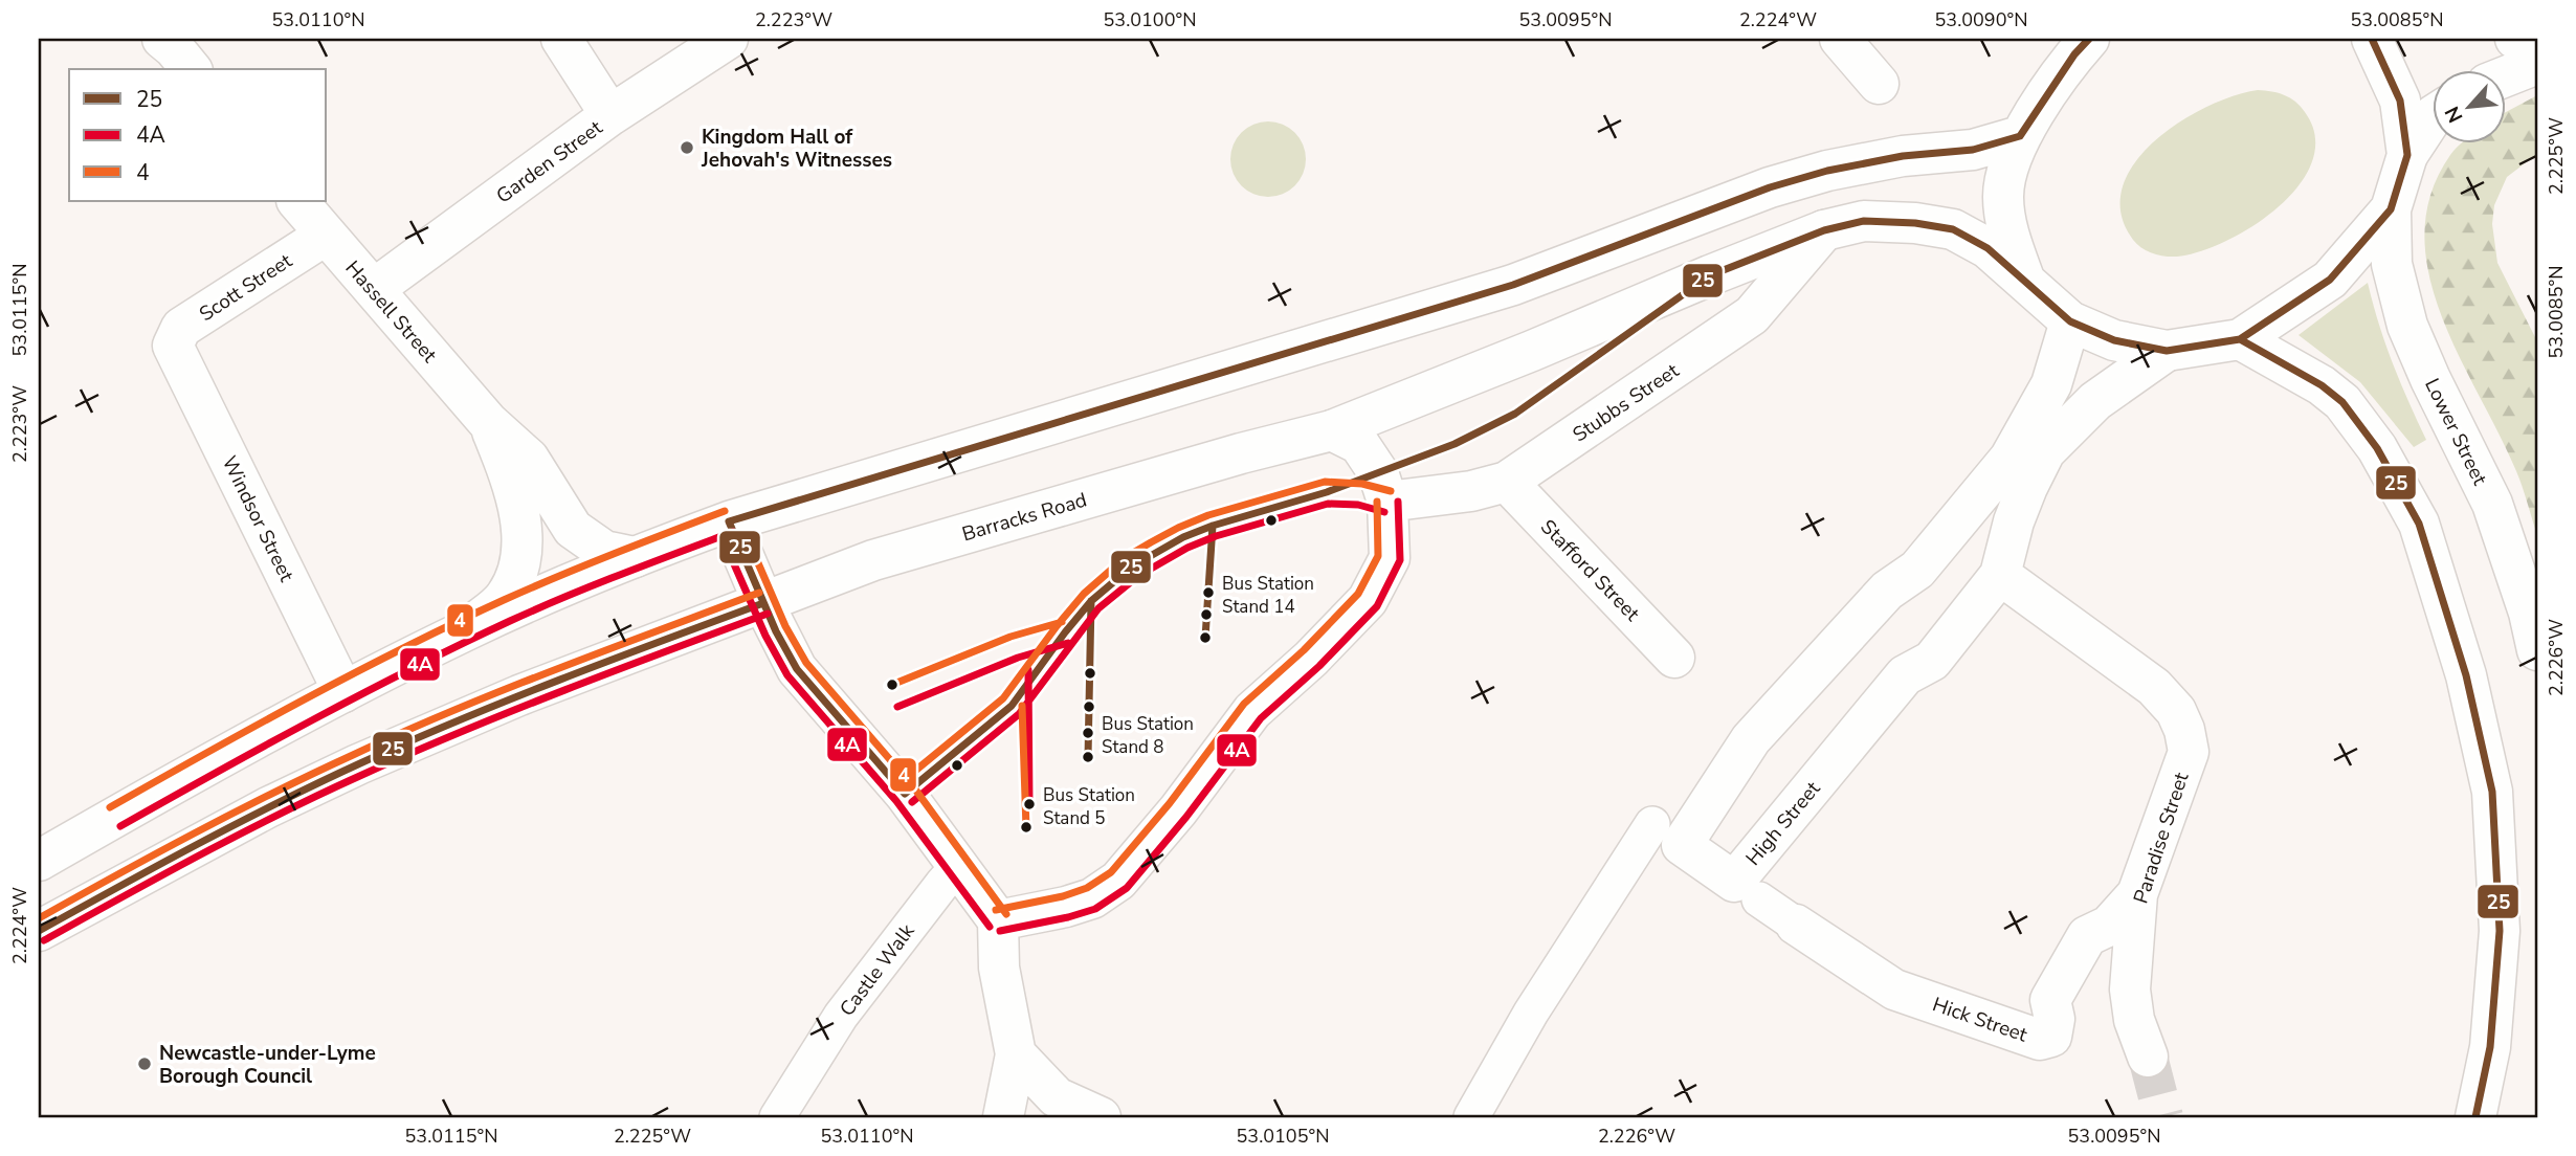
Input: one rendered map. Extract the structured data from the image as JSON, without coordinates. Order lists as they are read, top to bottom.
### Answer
{
  "streets": {
    "main road": [
      "Garden Street",
      "Scott Street",
      "Hassell Street",
      "Stubbs Street",
      "Lower Street",
      "Barracks Road",
      "Windsor Street",
      "Stafford Street",
      "High Street",
      "Paradise Street",
      "Hick Street"
    ],
    "street": ["Castle Walk"]
  },
  "crossings": [
    ["Garden Street", "Hassell Street"],
    ["Scott Street", "Hassell Street"],
    ["Scott Street", "Windsor Street"],
    ["Stubbs Street", "Barracks Road"],
    ["Stubbs Street", "Stafford Street"],
    ["Barracks Road", "High Street"],
    ["High Street", "Paradise Street"],
    ["Paradise Street", "Hick Street"]
  ],
  "places": [
    "Kingdom Hall of Jehovah's Witnesses",
    "Bus Station Stand 14",
    "Bus Station Stand 8",
    "Bus Station Stand 5",
    "Newcastle-under-Lyme Borough Council"
  ],
  "lines": ["transit line 25", "transit line 4", "transit line 4A"],
  "legend": ["25", "4A", "4"],
  "north": "bottom left",
  "coordinates": [
    "53.0110°N",
    "2.223°W",
    "53.0100°N",
    "53.0095°N",
    "2.224°W",
    "53.0090°N",
    "53.0085°N",
    "2.225°W",
    "53.0115°N",
    "2.226°W",
    "53.0105°N"
  ]
}
